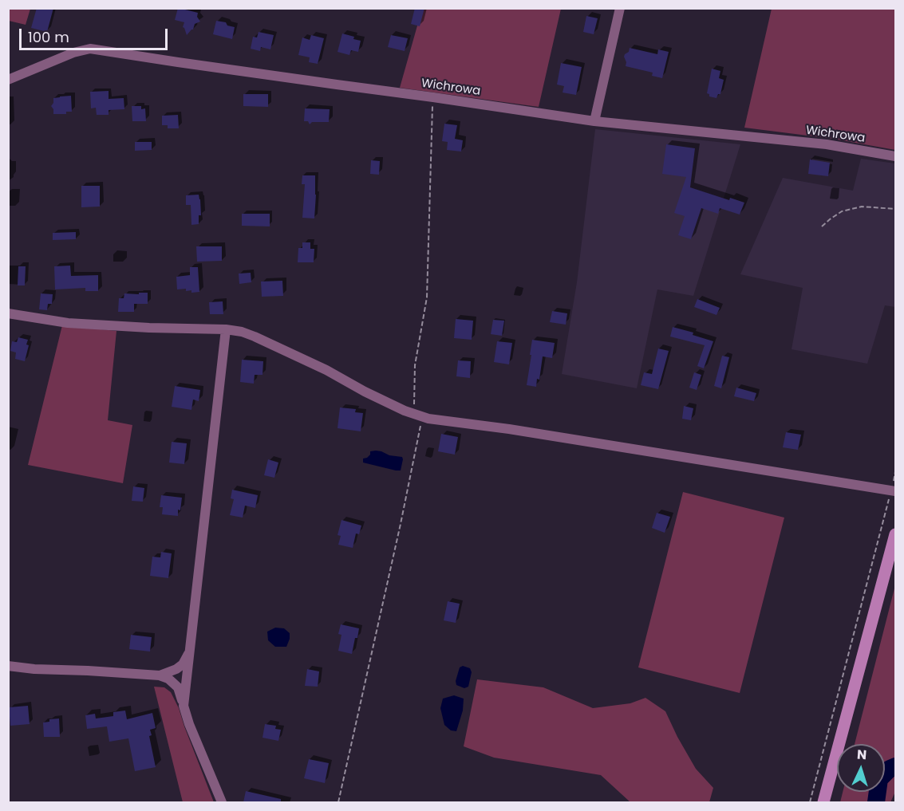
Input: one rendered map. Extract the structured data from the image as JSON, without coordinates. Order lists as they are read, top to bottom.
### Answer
{
  "streets": {
    "street": ["Wichrowa"]
  },
  "scale_bar": "100 m",
  "north": "top"
}
